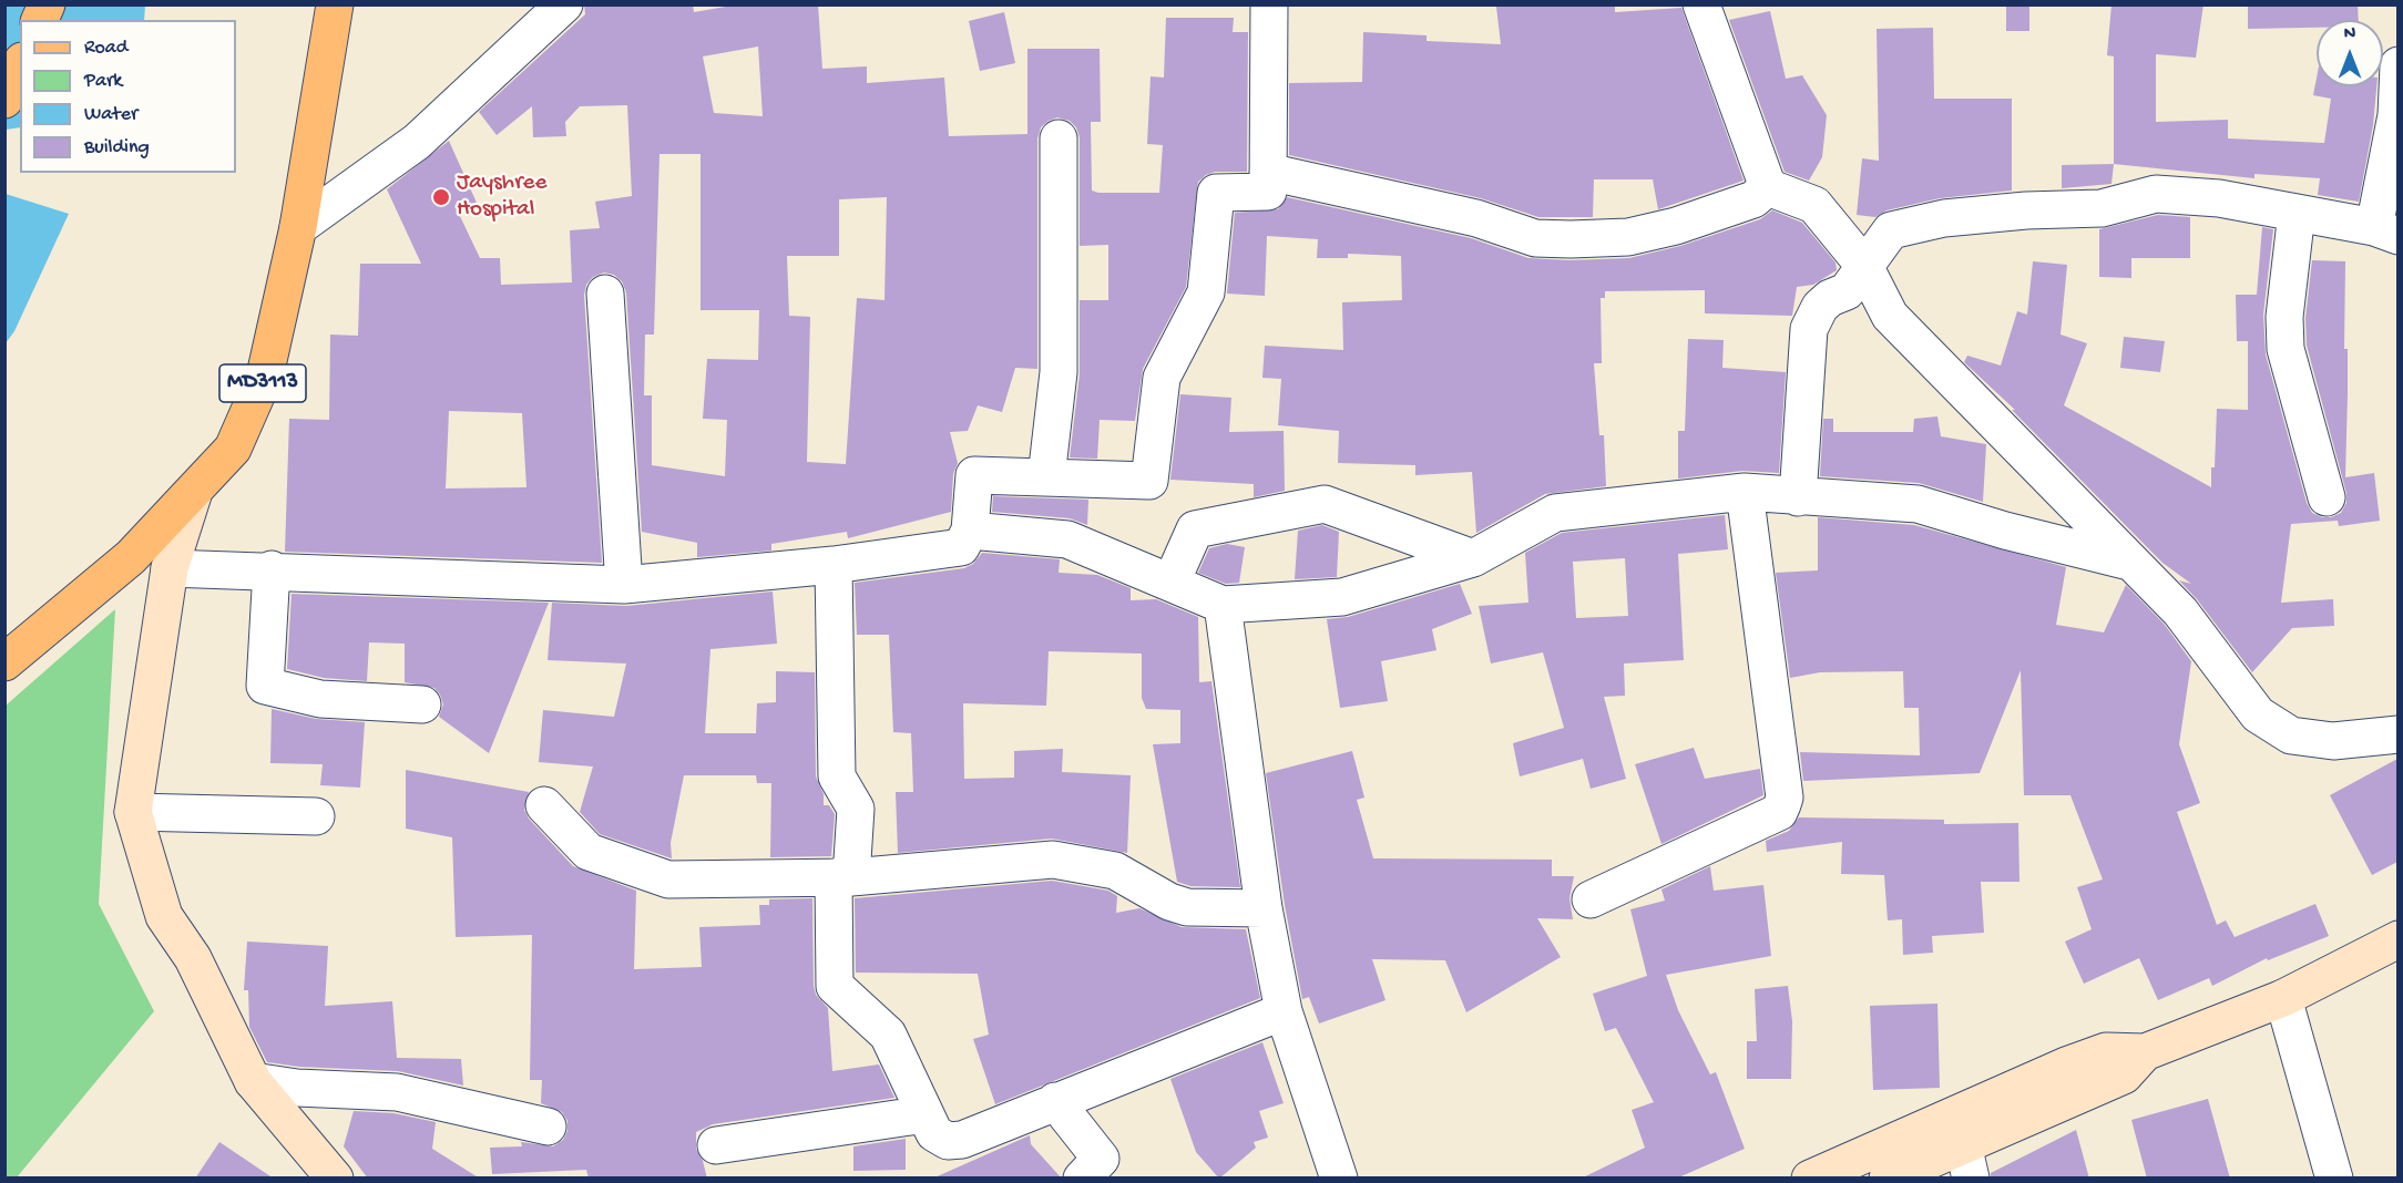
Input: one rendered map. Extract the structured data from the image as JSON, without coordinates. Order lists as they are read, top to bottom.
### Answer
{
  "streets": {
    "main road": ["MD3113"]
  },
  "places": ["Jayshree Hospital"],
  "legend": [
    "Road",
    "Park",
    "Water",
    "Building"
  ],
  "north": "top"
}
